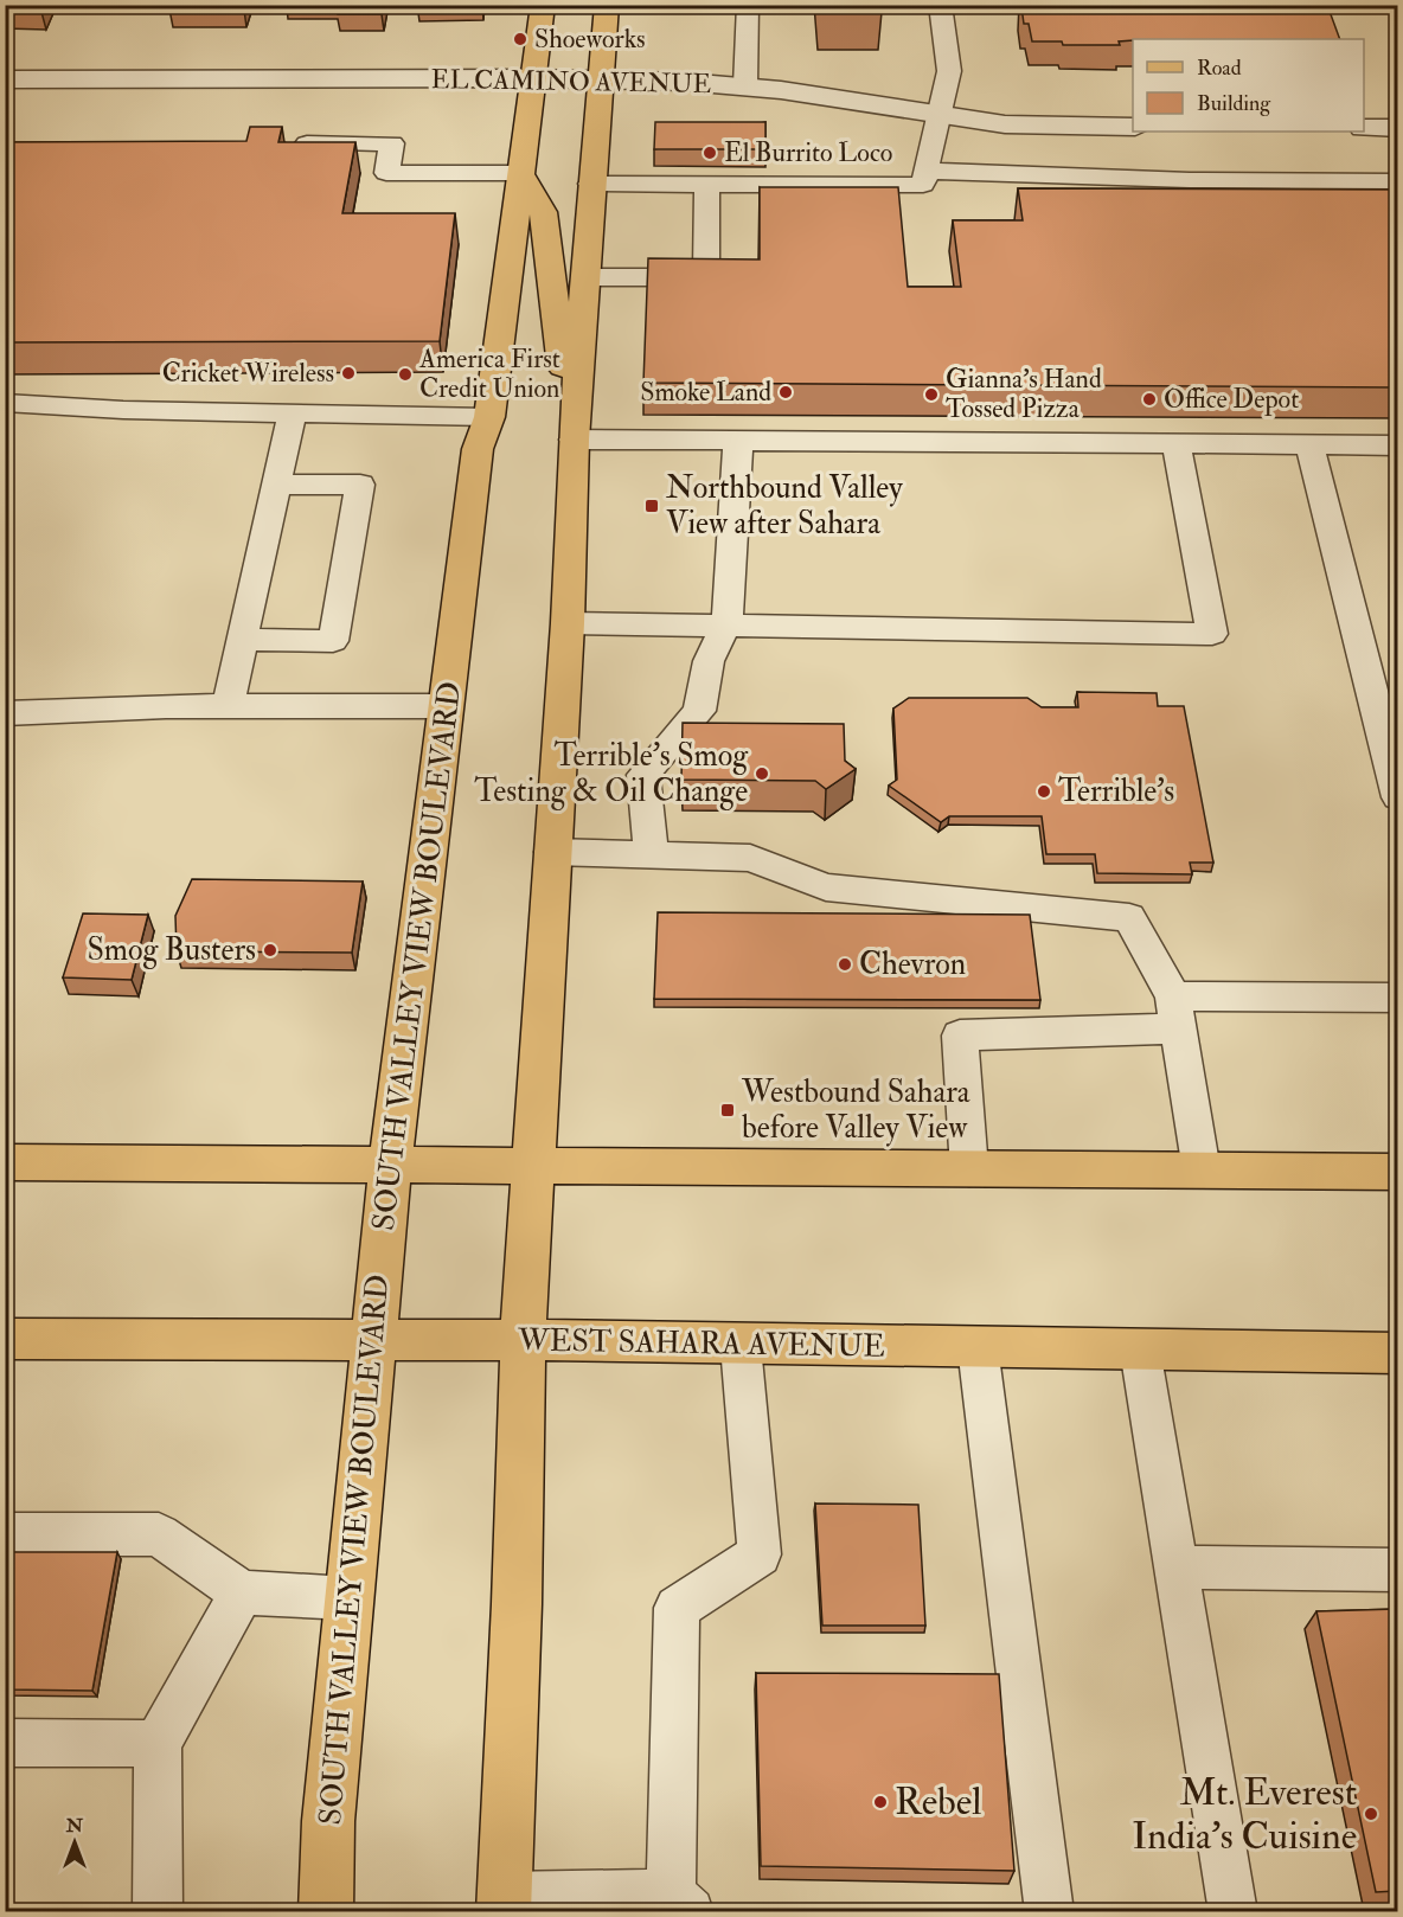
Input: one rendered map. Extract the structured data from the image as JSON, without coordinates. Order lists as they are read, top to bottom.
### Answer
{
  "streets": {
    "main road": ["SOUTH VALLEY VIEW BOULEVARD", "WEST SAHARA AVENUE"],
    "street": ["EL CAMINO AVENUE"]
  },
  "crossings": [
    ["EL CAMINO AVENUE", "SOUTH VALLEY VIEW BOULEVARD"],
    ["SOUTH VALLEY VIEW BOULEVARD", "WEST SAHARA AVENUE"]
  ],
  "places": {
    "other": [
      "Shoeworks",
      "El Burrito Loco",
      "Cricket Wireless",
      "America First Credit Union",
      "Smoke Land",
      "Gianna's Hand Tossed Pizza",
      "Office Depot",
      "Terrible's Smog Testing & Oil Change",
      "Terrible's",
      "Smog Busters",
      "Chevron",
      "Rebel",
      "Mt. Everest India's Cuisine"
    ],
    "transit": ["Northbound Valley View after Sahara", "Westbound Sahara before Valley View"]
  },
  "legend": ["Road", "Building"],
  "north": "top"
}
